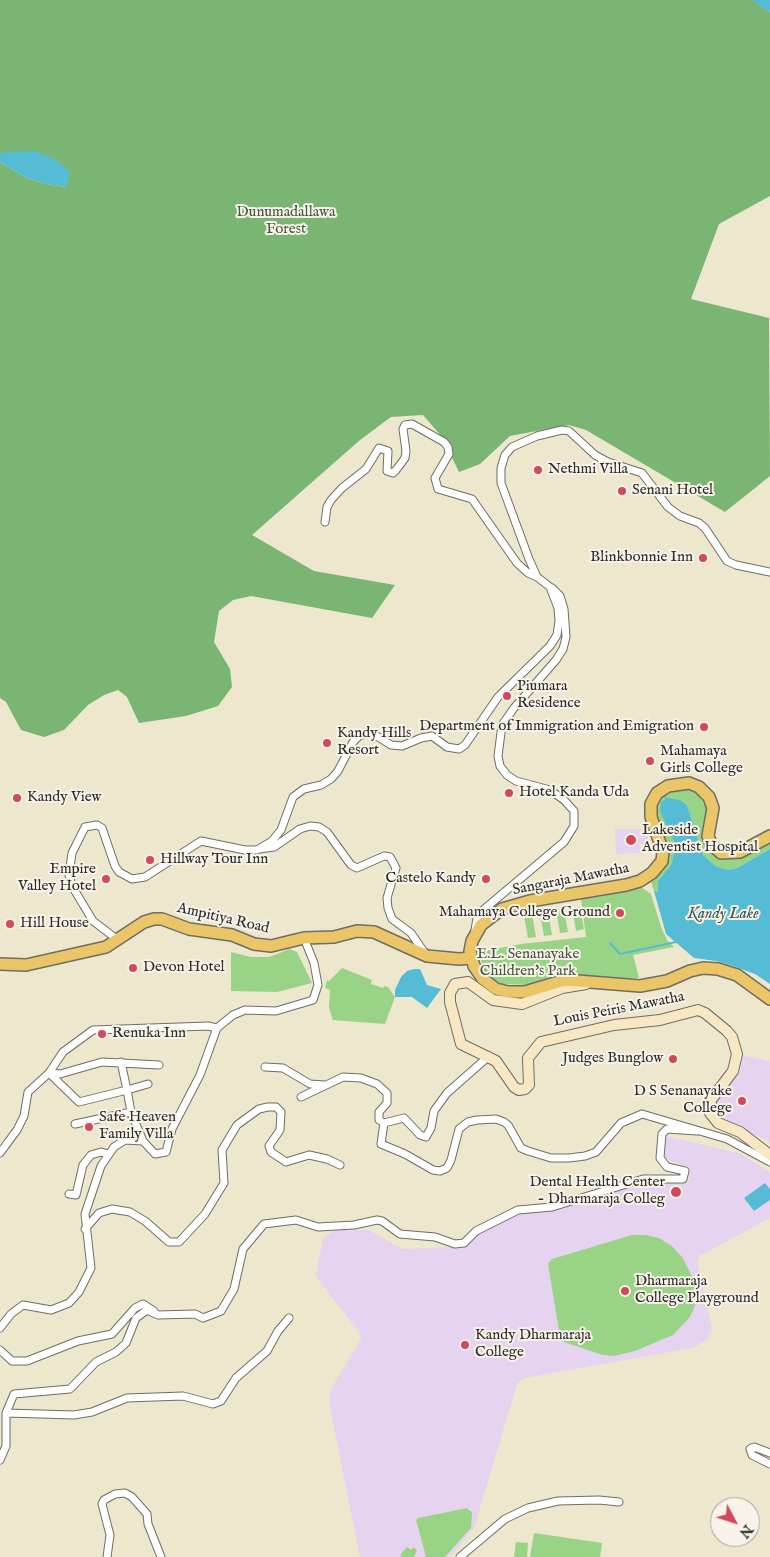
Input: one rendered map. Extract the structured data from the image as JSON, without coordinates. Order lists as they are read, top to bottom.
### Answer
{
  "streets": {
    "main road": ["Sangaraja Mawatha", "Ampitiya Road", "Louis Peiris Mawatha"]
  },
  "crossings": [
    ["Sangaraja Mawatha", "Ampitiya Road"]
  ],
  "water": ["Kandy Lake"],
  "parks": ["Dunumadallawa Forest", "E.L. Senanayake Children's Park"],
  "places": [
    "Nethmi Villa",
    "Senani Hotel",
    "Blinkbonnie Inn",
    "Piumara Residence",
    "Department of Immigration and Emigration",
    "Kandy Hills Resort",
    "Mahamaya Girls College",
    "Hotel Kanda Uda",
    "Kandy View",
    "Lakeside Adventist Hospital",
    "Hillway Tour Inn",
    "Empire Valley Hotel",
    "Castelo Kandy",
    "Mahamaya College Ground",
    "Hill House",
    "Devon Hotel",
    "Renuka Inn",
    "Judges Bunglow",
    "D S Senanayake College",
    "Safe Heaven Family Villa",
    "Dental Health Center - Dharmaraja Colleg",
    "Dharmaraja College Playground",
    "Kandy Dharmaraja College"
  ],
  "north": "bottom right"
}
